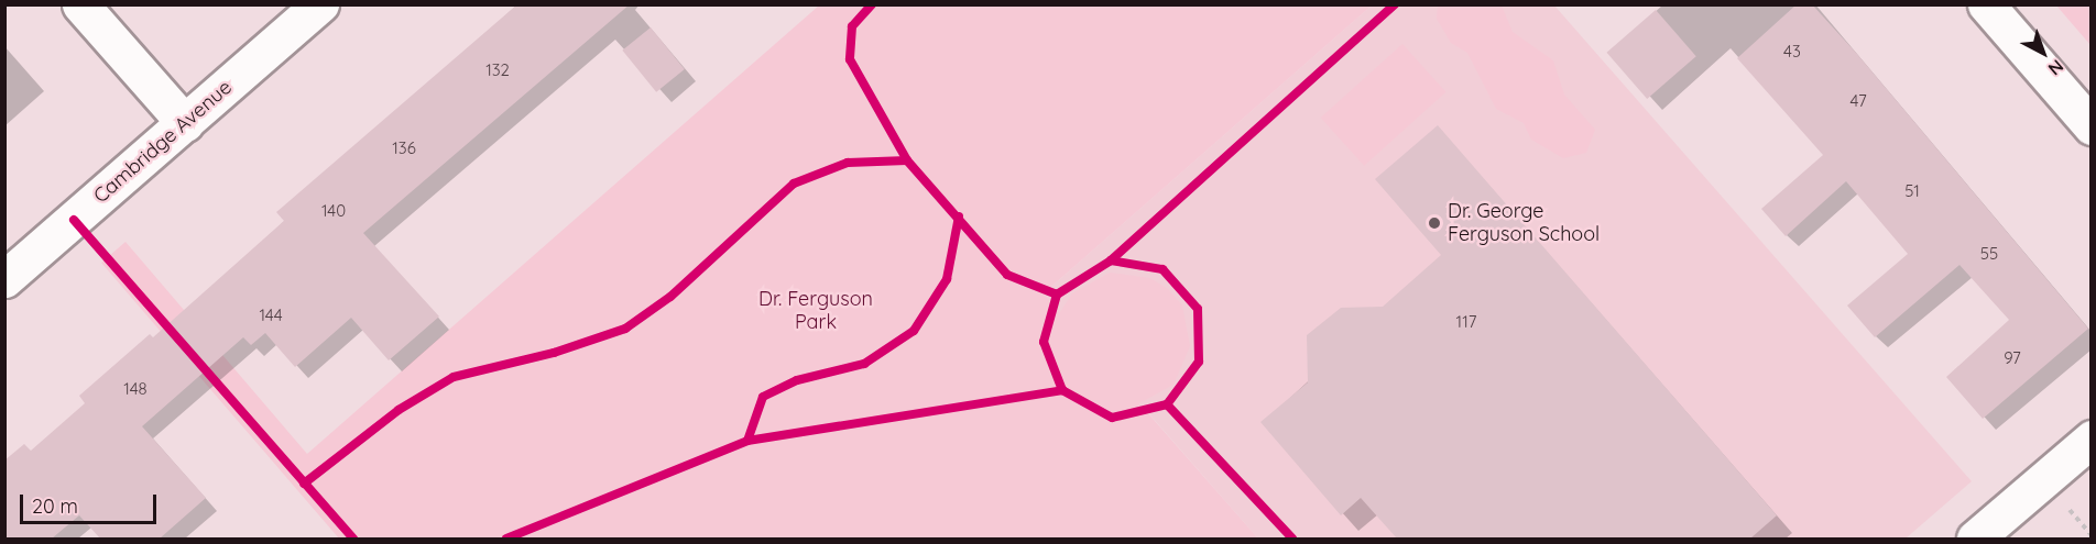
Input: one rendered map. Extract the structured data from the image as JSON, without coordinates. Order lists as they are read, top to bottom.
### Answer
{
  "streets": {
    "street": ["Cambridge Avenue"]
  },
  "parks": ["Dr. Ferguson Park"],
  "places": ["Dr. George Ferguson School"],
  "house_numbers": [
    "43",
    "132",
    "47",
    "136",
    "51",
    "140",
    "55",
    "144",
    "117",
    "97",
    "148"
  ],
  "scale_bar": "20 m",
  "north": "bottom right"
}
